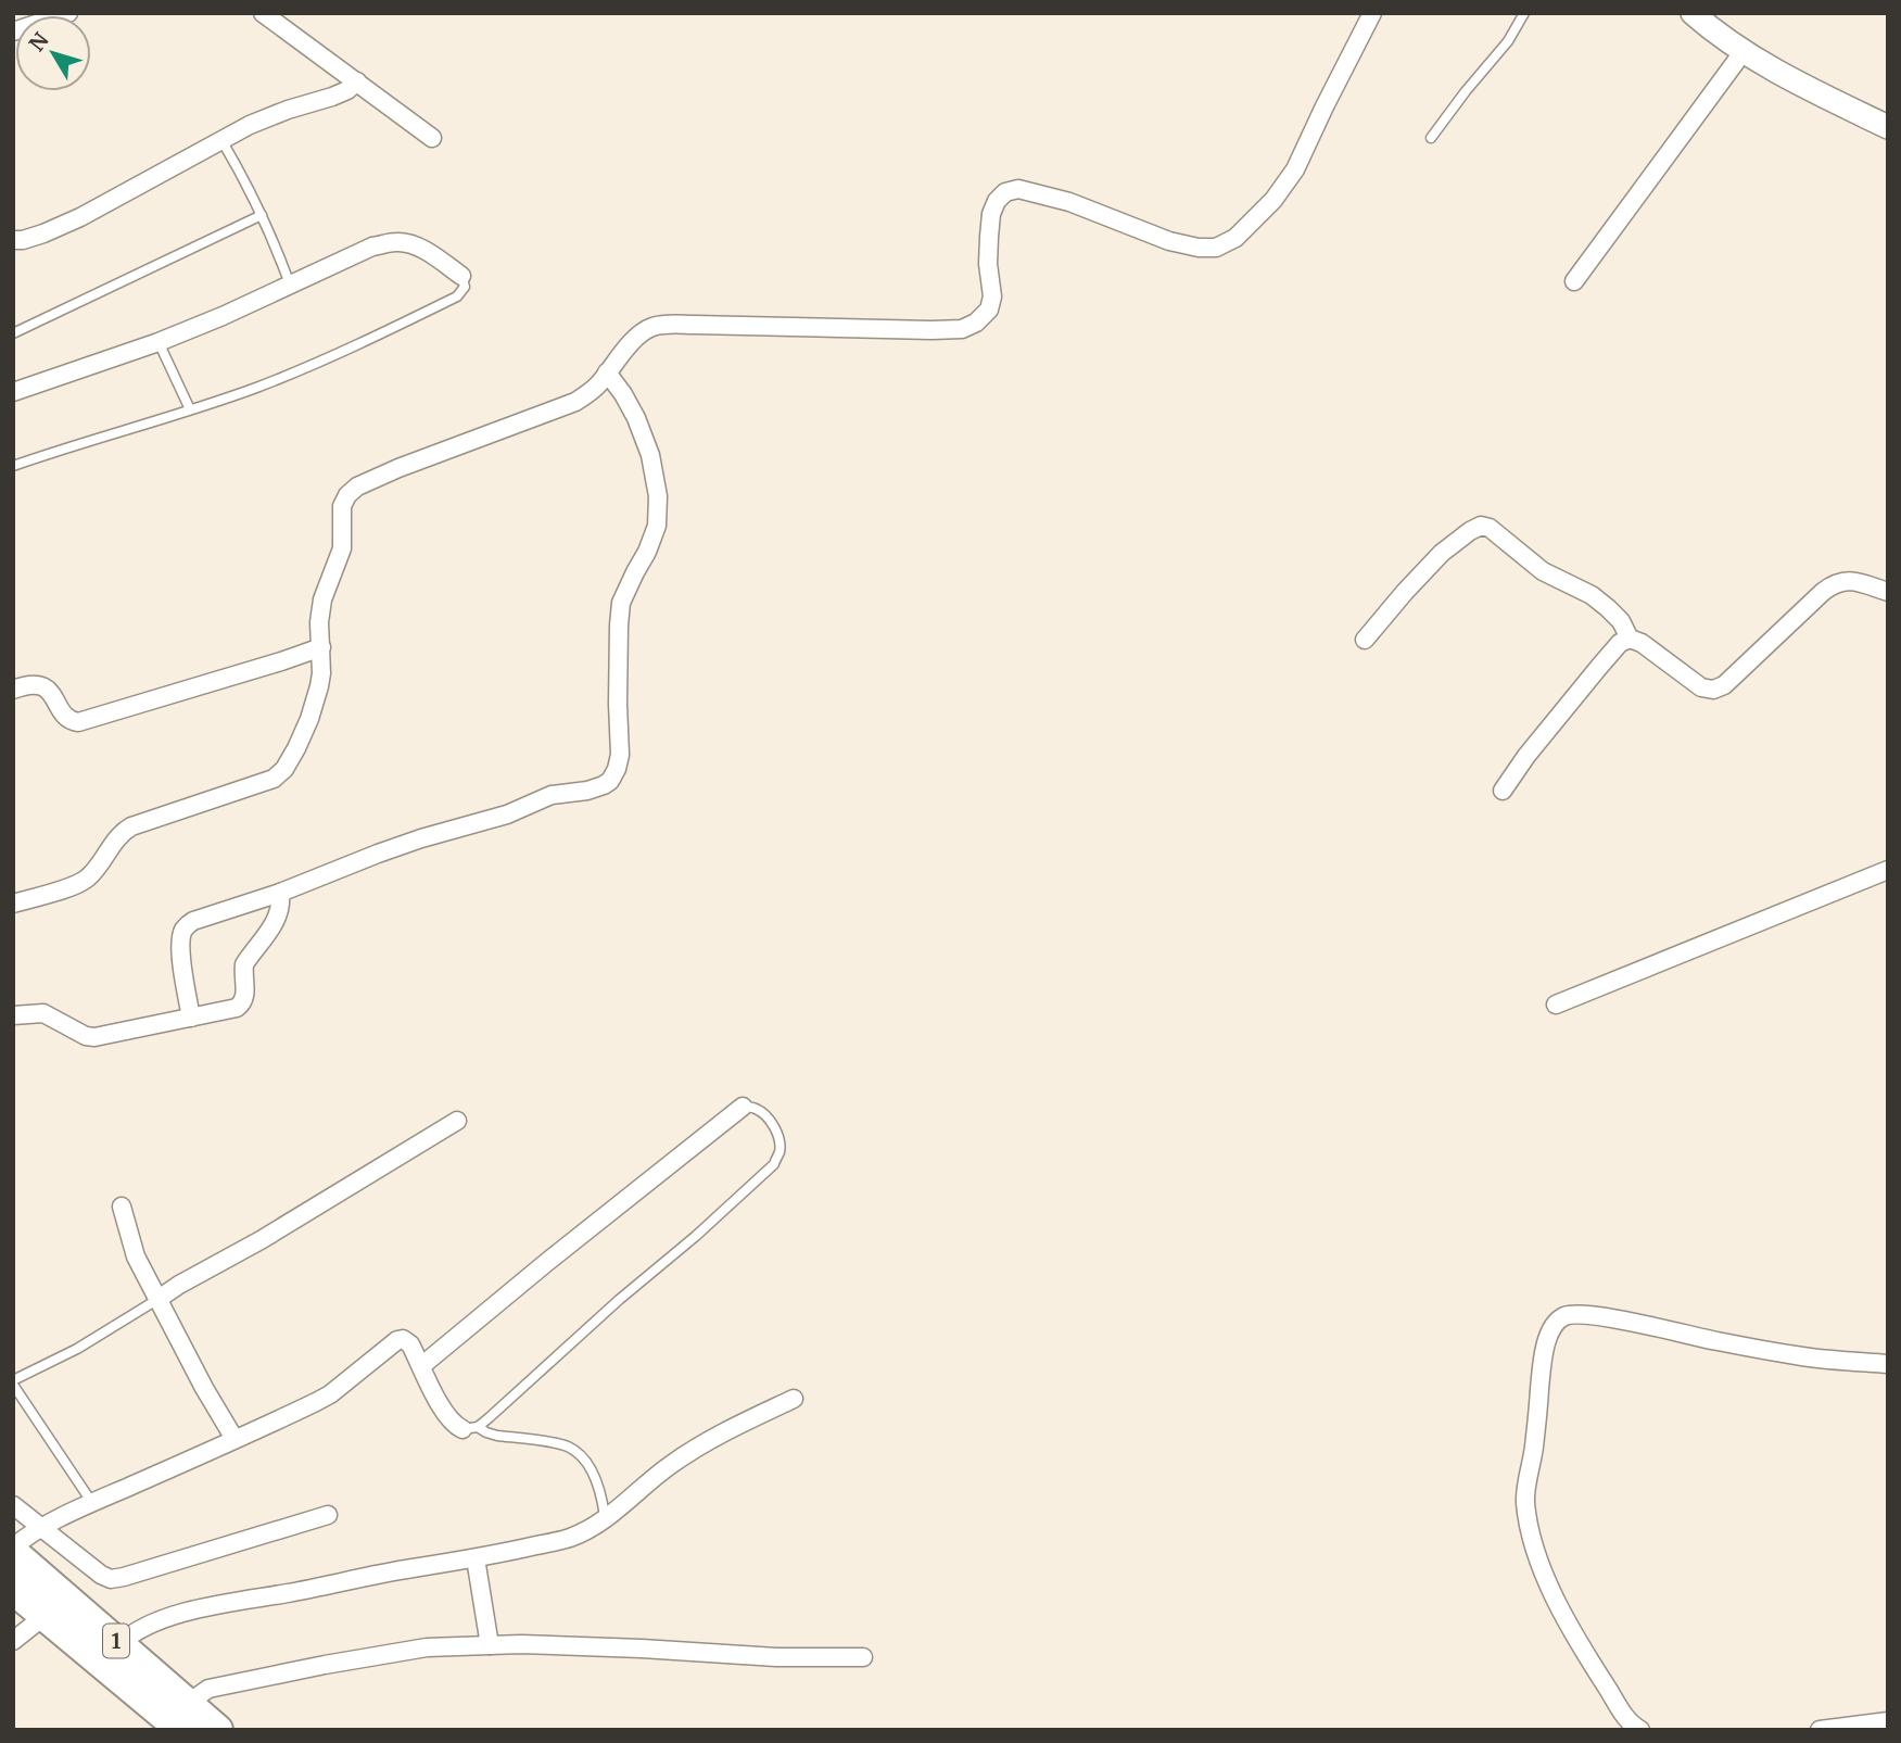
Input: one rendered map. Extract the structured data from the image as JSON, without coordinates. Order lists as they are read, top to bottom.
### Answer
{
  "streets": {
    "highway": ["1"]
  },
  "north": "top left"
}
